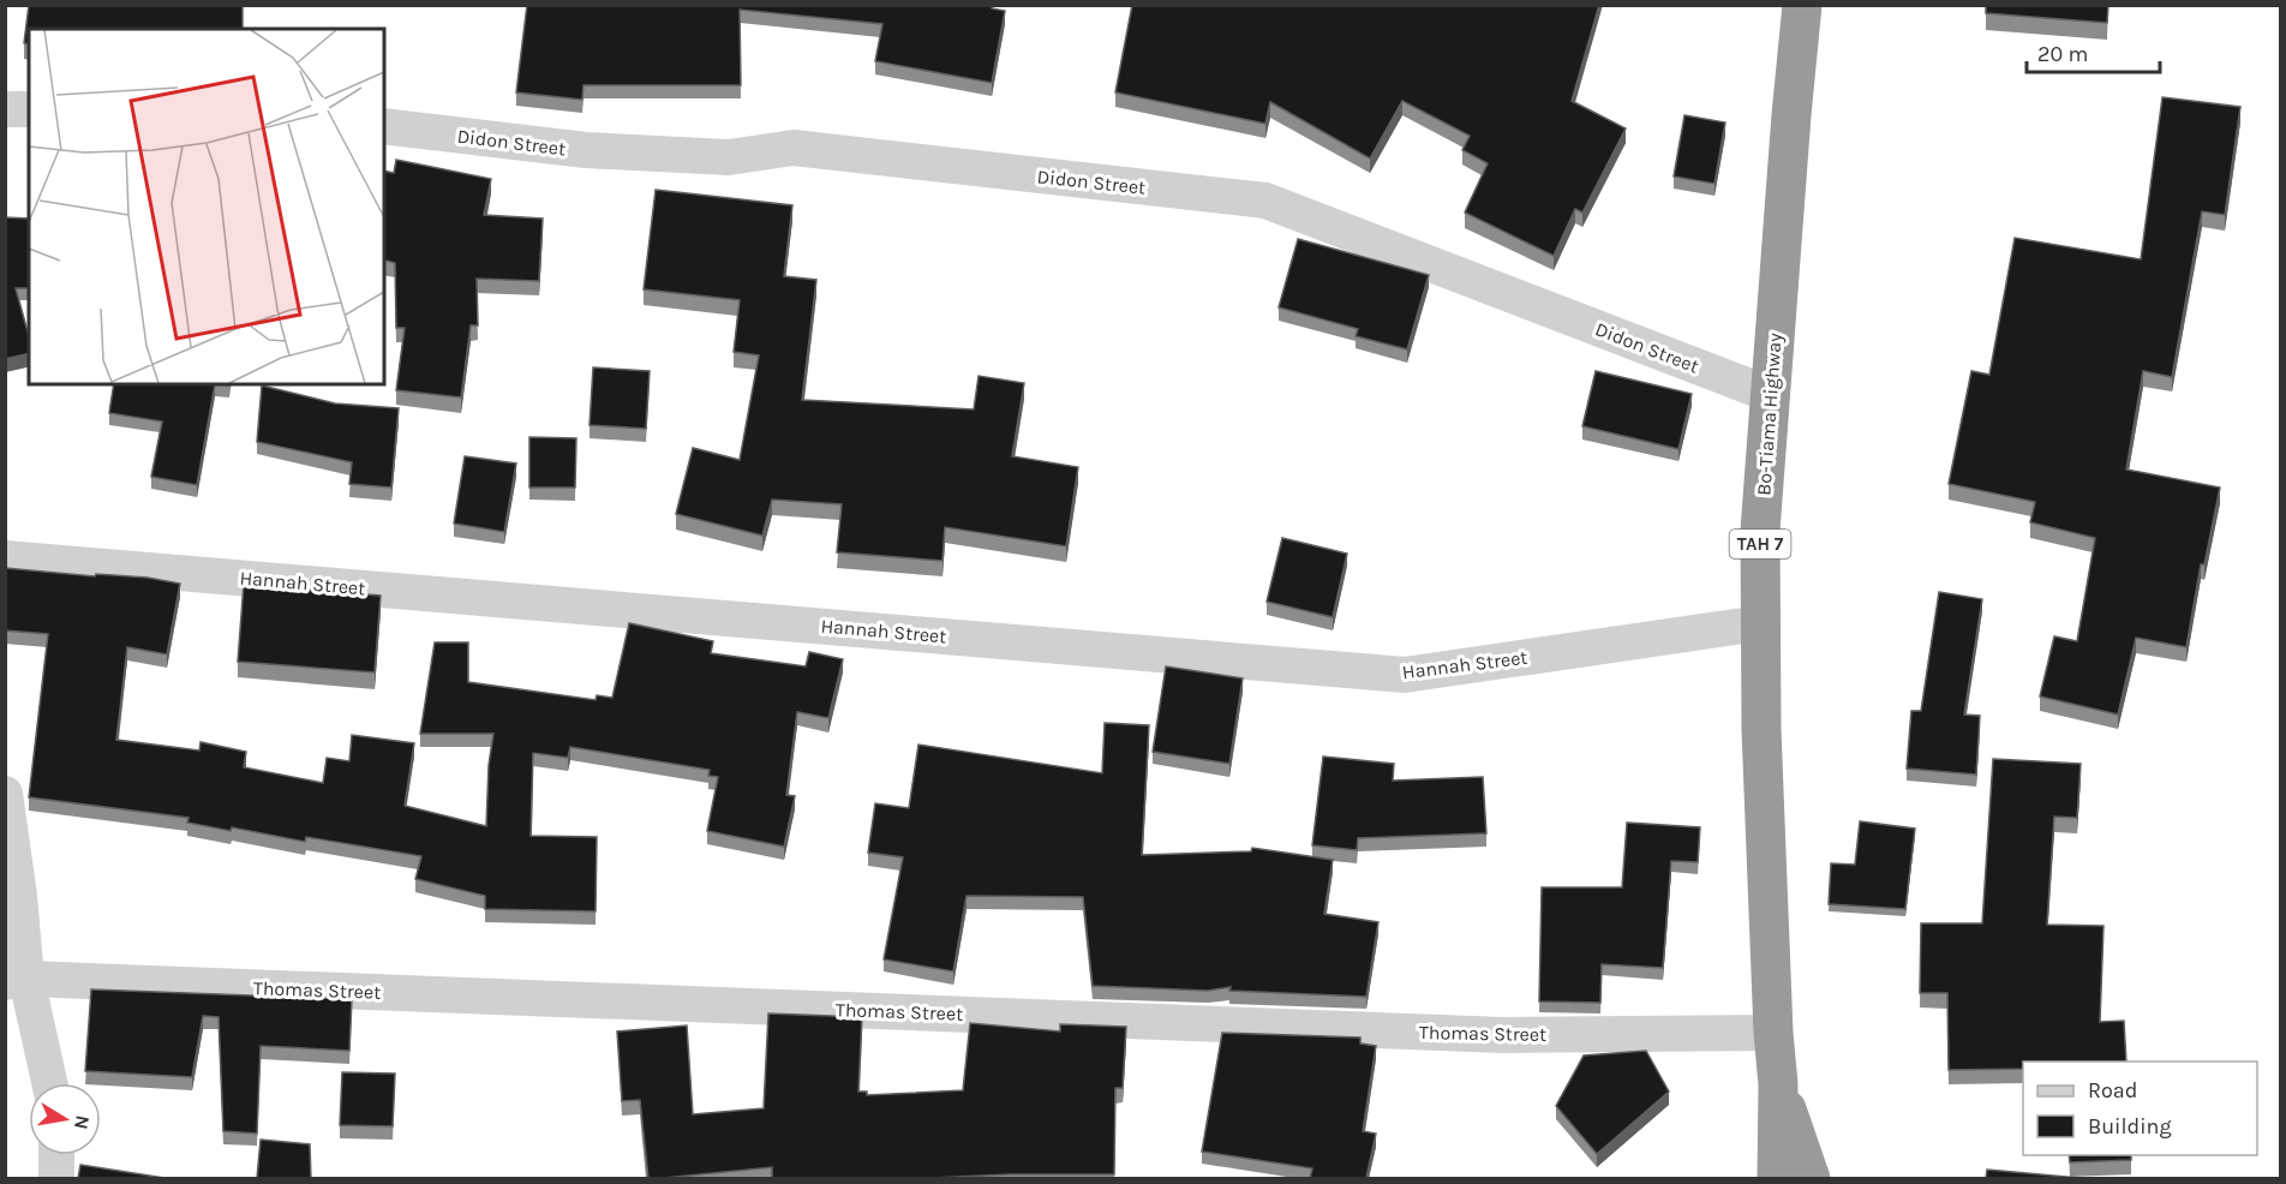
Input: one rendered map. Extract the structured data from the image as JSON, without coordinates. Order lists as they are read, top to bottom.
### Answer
{
  "streets": {
    "highway": ["Bo-Tiama Highway", "TAH 7"],
    "street": ["Didon Street", "Hannah Street", "Thomas Street"]
  },
  "crossings": [
    ["Didon Street", "Bo-Tiama Highway"],
    ["Bo-Tiama Highway", "Hannah Street"],
    ["Bo-Tiama Highway", "Thomas Street"]
  ],
  "legend": ["Road", "Building"],
  "scale_bar": "20 m",
  "north": "right"
}
